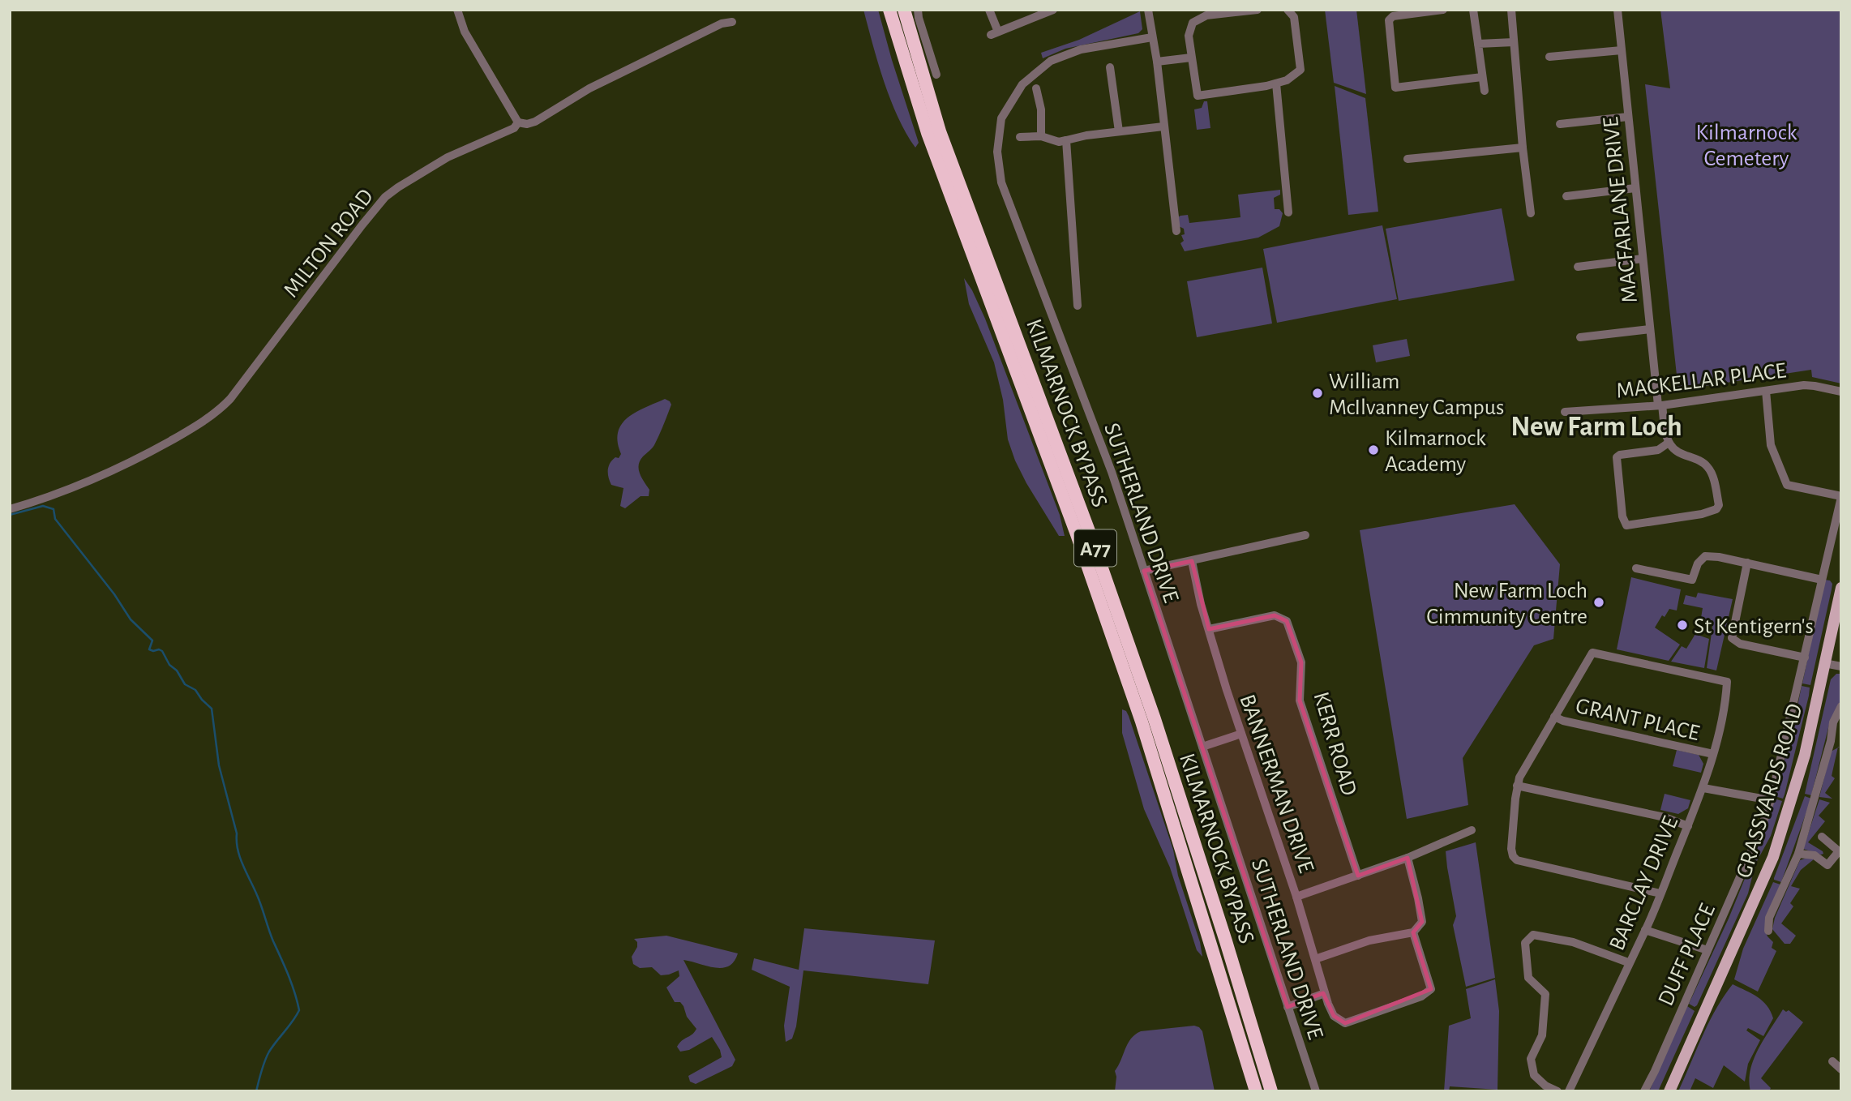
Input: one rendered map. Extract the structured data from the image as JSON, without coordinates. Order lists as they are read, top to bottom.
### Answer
{
  "streets": {
    "highway": ["KILMARNOCK BYPASS", "A77"],
    "main road": ["GRASSYARDS ROAD"],
    "street": [
      "MACFARLANE DRIVE",
      "MILTON ROAD",
      "MACKELLAR PLACE",
      "SUTHERLAND DRIVE",
      "GRANT PLACE",
      "KERR ROAD",
      "BANNERMAN DRIVE",
      "BARCLAY DRIVE",
      "DUFF PLACE"
    ]
  },
  "crossings": [
    ["MACFARLANE DRIVE", "MACKELLAR PLACE"],
    ["GRANT PLACE", "BARCLAY DRIVE"],
    ["KERR ROAD", "BANNERMAN DRIVE"]
  ],
  "districts": ["New Farm Loch"],
  "parks": ["Kilmarnock Cemetery"],
  "places": [
    "William McIlvanney Campus",
    "Kilmarnock Academy",
    "New Farm Loch Cimmunity Centre",
    "St Kentigern's"
  ]
}
